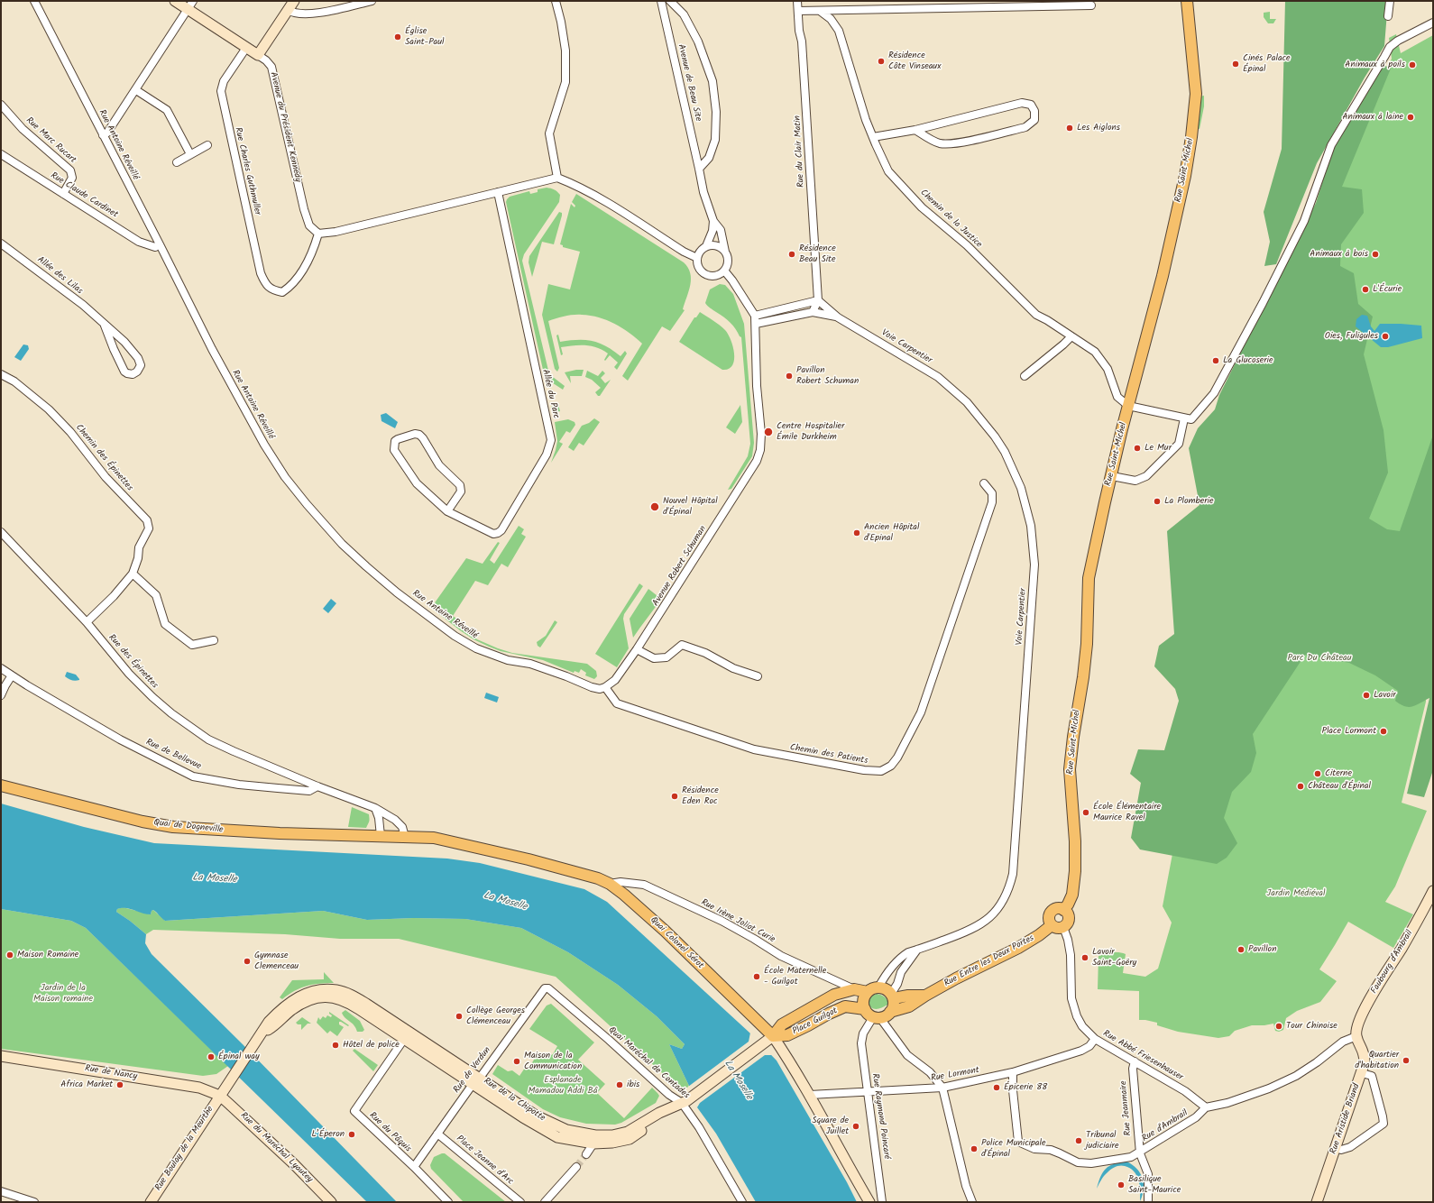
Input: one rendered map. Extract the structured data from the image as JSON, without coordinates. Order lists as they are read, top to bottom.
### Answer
{
  "streets": {
    "main road": [
      "Avenue du Président Kennedy",
      "Rue Saint-Michel",
      "Quai de Dogneville",
      "Quai Colonel Sérot",
      "Rue Entre les Deux Portes",
      "Faubourg d'Ambrail",
      "Place Guilgot",
      "Rue de Nancy",
      "Rue de la Chipotte",
      "Rue Aristide Briand",
      "Rue du Maréchal Lyautey",
      "Rue Boulay de la Meurthe"
    ],
    "street": [
      "Avenue de Beau Site",
      "Rue Marc Rucart",
      "Rue Antoine Réveillé",
      "Rue du Clair Matin",
      "Rue Charles Guthmuller",
      "Rue Claude Cardinet",
      "Chemin de la Justice",
      "Allée des Lilas",
      "Voie Carpentier",
      "Allée du Parc",
      "Chemin des Épinettes",
      "Avenue Robert Schuman",
      "Rue des Épinettes",
      "Rue de Bellevue",
      "Chemin des Patients",
      "Rue Irène Joliot Curie",
      "Rue Abbé Friesenhauser",
      "Quai Maréchal de Contades",
      "Rue de Verdun",
      "Rue Lormont",
      "Rue Jeanmaire",
      "Rue Raymond Poincaré",
      "Rue d'Ambrail",
      "Rue du Pâquis",
      "Place Jeanne d'Arc"
    ]
  },
  "crossings": [
    ["Avenue de Beau Site", "Avenue Robert Schuman"],
    ["Avenue du Président Kennedy", "Rue Charles Guthmuller"],
    ["Rue Marc Rucart", "Rue Claude Cardinet"],
    ["Rue Antoine Réveillé", "Rue Claude Cardinet"],
    ["Rue Antoine Réveillé", "Avenue Robert Schuman"],
    ["Rue Antoine Réveillé", "Chemin des Patients"],
    ["Rue du Clair Matin", "Voie Carpentier"],
    ["Rue Saint-Michel", "Chemin de la Justice"],
    ["Rue Saint-Michel", "Rue Entre les Deux Portes"],
    ["Rue Saint-Michel", "Rue Abbé Friesenhauser"],
    ["Voie Carpentier", "Avenue Robert Schuman"],
    ["Voie Carpentier", "Rue Entre les Deux Portes"],
    ["Voie Carpentier", "Place Guilgot"],
    ["Voie Carpentier", "Rue Raymond Poincaré"],
    ["Chemin des Épinettes", "Rue des Épinettes"],
    ["Avenue Robert Schuman", "Chemin des Patients"],
    ["Rue des Épinettes", "Rue de Bellevue"],
    ["Quai de Dogneville", "Quai Colonel Sérot"],
    ["Rue Irène Joliot Curie", "Quai Colonel Sérot"],
    ["Rue Irène Joliot Curie", "Place Guilgot"],
    ["Quai Colonel Sérot", "Place Guilgot"],
    ["Quai Colonel Sérot", "Rue Lormont"],
    ["Quai Colonel Sérot", "Rue de la Chipotte"],
    ["Rue Entre les Deux Portes", "Place Guilgot"],
    ["Rue Entre les Deux Portes", "Rue Abbé Friesenhauser"],
    ["Rue Entre les Deux Portes", "Rue Raymond Poincaré"],
    ["Faubourg d'Ambrail", "Rue Aristide Briand"],
    ["Place Guilgot", "Rue de la Chipotte"],
    ["Place Guilgot", "Rue Raymond Poincaré"],
    ["Rue Abbé Friesenhauser", "Rue Lormont"],
    ["Rue Abbé Friesenhauser", "Rue Jeanmaire"],
    ["Rue Abbé Friesenhauser", "Rue d'Ambrail"],
    ["Quai Maréchal de Contades", "Rue de Verdun"],
    ["Quai Maréchal de Contades", "Rue de la Chipotte"],
    ["Rue de Verdun", "Rue de la Chipotte"],
    ["Rue de Verdun", "Rue du Pâquis"],
    ["Rue de Verdun", "Place Jeanne d'Arc"],
    ["Rue de Nancy", "Rue de la Chipotte"],
    ["Rue de Nancy", "Rue du Maréchal Lyautey"],
    ["Rue de Nancy", "Rue Boulay de la Meurthe"],
    ["Rue Lormont", "Rue Raymond Poincaré"],
    ["Rue Lormont", "Rue d'Ambrail"],
    ["Rue de la Chipotte", "Rue du Pâquis"],
    ["Rue de la Chipotte", "Rue du Maréchal Lyautey"],
    ["Rue de la Chipotte", "Rue Boulay de la Meurthe"],
    ["Rue Jeanmaire", "Rue d'Ambrail"],
    ["Rue du Maréchal Lyautey", "Rue Boulay de la Meurthe"]
  ],
  "water": ["La Moselle"],
  "parks": [
    "Parc Du Château",
    "Jardin Médiéval",
    "Jardin de la Maison romaine",
    "Esplanade Mamadou Addi Bâ"
  ],
  "places": [
    "Église Saint-Paul",
    "Résidence Côte Vinseaux",
    "Cinés Palace Épinal",
    "Animaux à poils",
    "Animaux à laine",
    "Les Aiglons",
    "Résidence Beau Site",
    "Animaux à bois",
    "L'Écurie",
    "Oies, Fuligules",
    "La Glucoserie",
    "Pavillon Robert Schuman",
    "Centre Hospitalier Émile Durkheim",
    "Le Mur",
    "La Plomberie",
    "Nouvel Hôpital d'Épinal",
    "Ancien Hôpital d'Epinal",
    "Lavoir",
    "Place Lormont",
    "Citerne",
    "Château d'Épinal",
    "Résidence Eden Roc",
    "École Élémentaire Maurice Ravel",
    "Pavillon",
    "Maison Romaine",
    "Lavoir Saint-Goëry",
    "Gymnase Clemenceau",
    "École Maternelle - Guilgot",
    "Collège Georges Clémenceau",
    "Tour Chinoise",
    "Hôtel de police",
    "Épinal way",
    "Quartier d'habitation",
    "Maison de la Communication",
    "Africa Market",
    "ibis",
    "Épicerie 88",
    "Square de Juillet",
    "L’Éperon",
    "Tribunal judiciaire",
    "Police Municipale d'Épinal",
    "Basilique Saint-Maurice"
  ]
}
